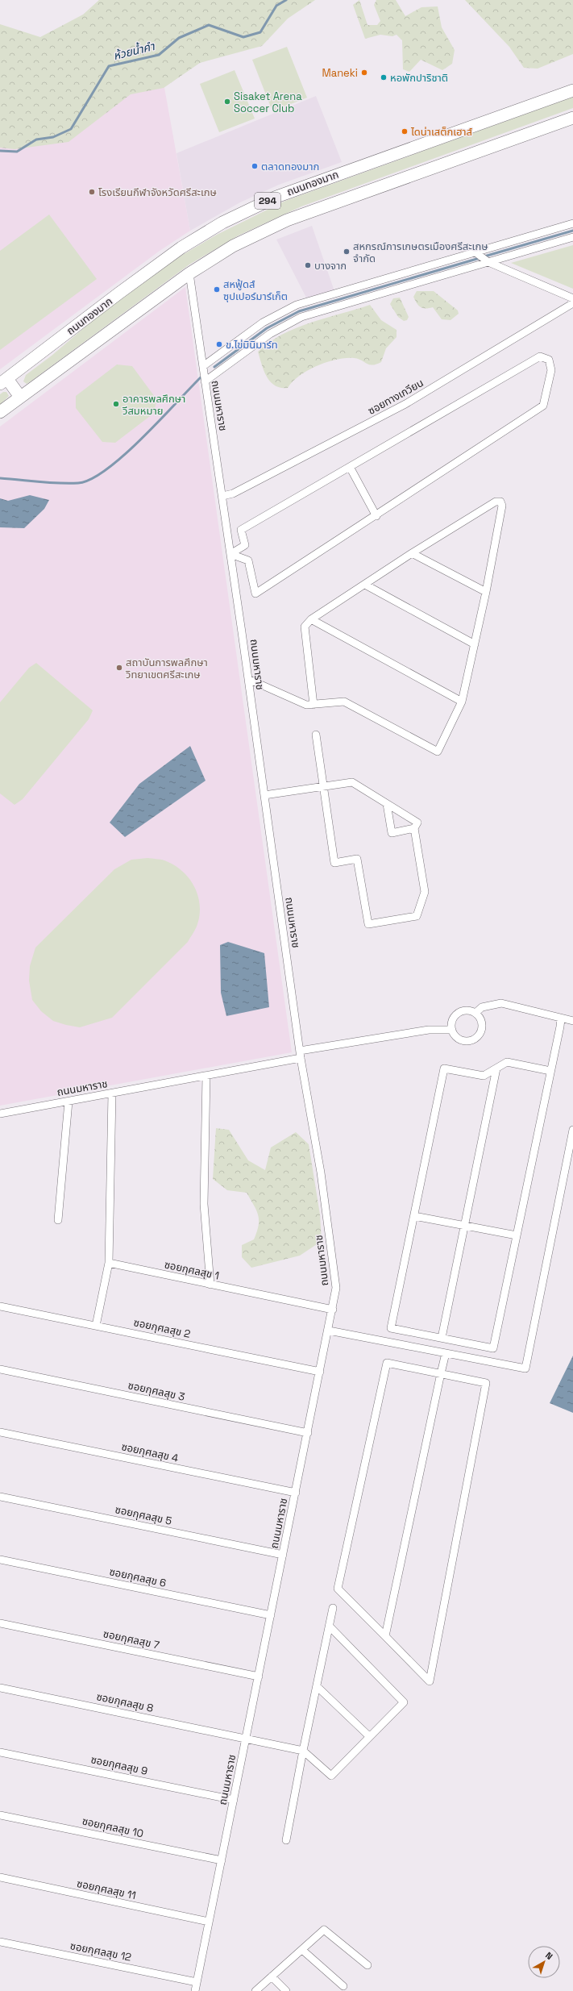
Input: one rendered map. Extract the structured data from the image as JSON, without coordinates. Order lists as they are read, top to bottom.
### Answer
{
  "streets": {
    "main road": ["ถนนทองมาก", "294"],
    "street": [
      "ซอยทางเกวียน",
      "ถนนมหาราช",
      "ซอยกุศลสุข 1",
      "ซอยกุศลสุข 2",
      "ซอยกุศลสุข 3",
      "ซอยกุศลสุข 4",
      "ซอยกุศลสุข 5",
      "ซอยกุศลสุข 6",
      "ซอยกุศลสุข 7",
      "ซอยกุศลสุข 8",
      "ซอยกุศลสุข 9",
      "ซอยกุศลสุข 10",
      "ซอยกุศลสุข 11",
      "ซอยกุศลสุข 12"
    ]
  },
  "crossings": [
    ["294", "ถนนมหาราช"],
    ["ซอยทางเกวียน", "ถนนมหาราช"],
    ["ถนนมหาราช", "ซอยกุศลสุข 1"],
    ["ถนนมหาราช", "ซอยกุศลสุข 2"],
    ["ถนนมหาราช", "ซอยกุศลสุข 3"],
    ["ถนนมหาราช", "ซอยกุศลสุข 4"],
    ["ถนนมหาราช", "ซอยกุศลสุข 5"],
    ["ถนนมหาราช", "ซอยกุศลสุข 6"],
    ["ถนนมหาราช", "ซอยกุศลสุข 7"],
    ["ถนนมหาราช", "ซอยกุศลสุข 8"],
    ["ถนนมหาราช", "ซอยกุศลสุข 9"],
    ["ถนนมหาราช", "ซอยกุศลสุข 10"],
    ["ถนนมหาราช", "ซอยกุศลสุข 11"],
    ["ถนนมหาราช", "ซอยกุศลสุข 12"]
  ],
  "water": ["ห้วยน้ำคำ"],
  "places": [
    "Maneki",
    "หอพักปาริชาติ",
    "Sisaket Arena Soccer Club",
    "ไดน่าเสต็กเฮาส์",
    "ตลาดทองมาก",
    "โรงเรียนกีฬาจังหวัดศรีสะเกษ",
    "สหกรณ์การเกษตรเมืองศรีสะเกษ จำกัด",
    "บางจาก",
    "สหฟู้ดส์ ซุปเปอร์มาร์เก็ต",
    "ข.ไข่มินิมาร์ท",
    "อาคารพลศึกษา วีสมหมาย",
    "สถาบันการพลศึกษา วิทยาเขตศรีสะเกษ"
  ],
  "north": "top right"
}
